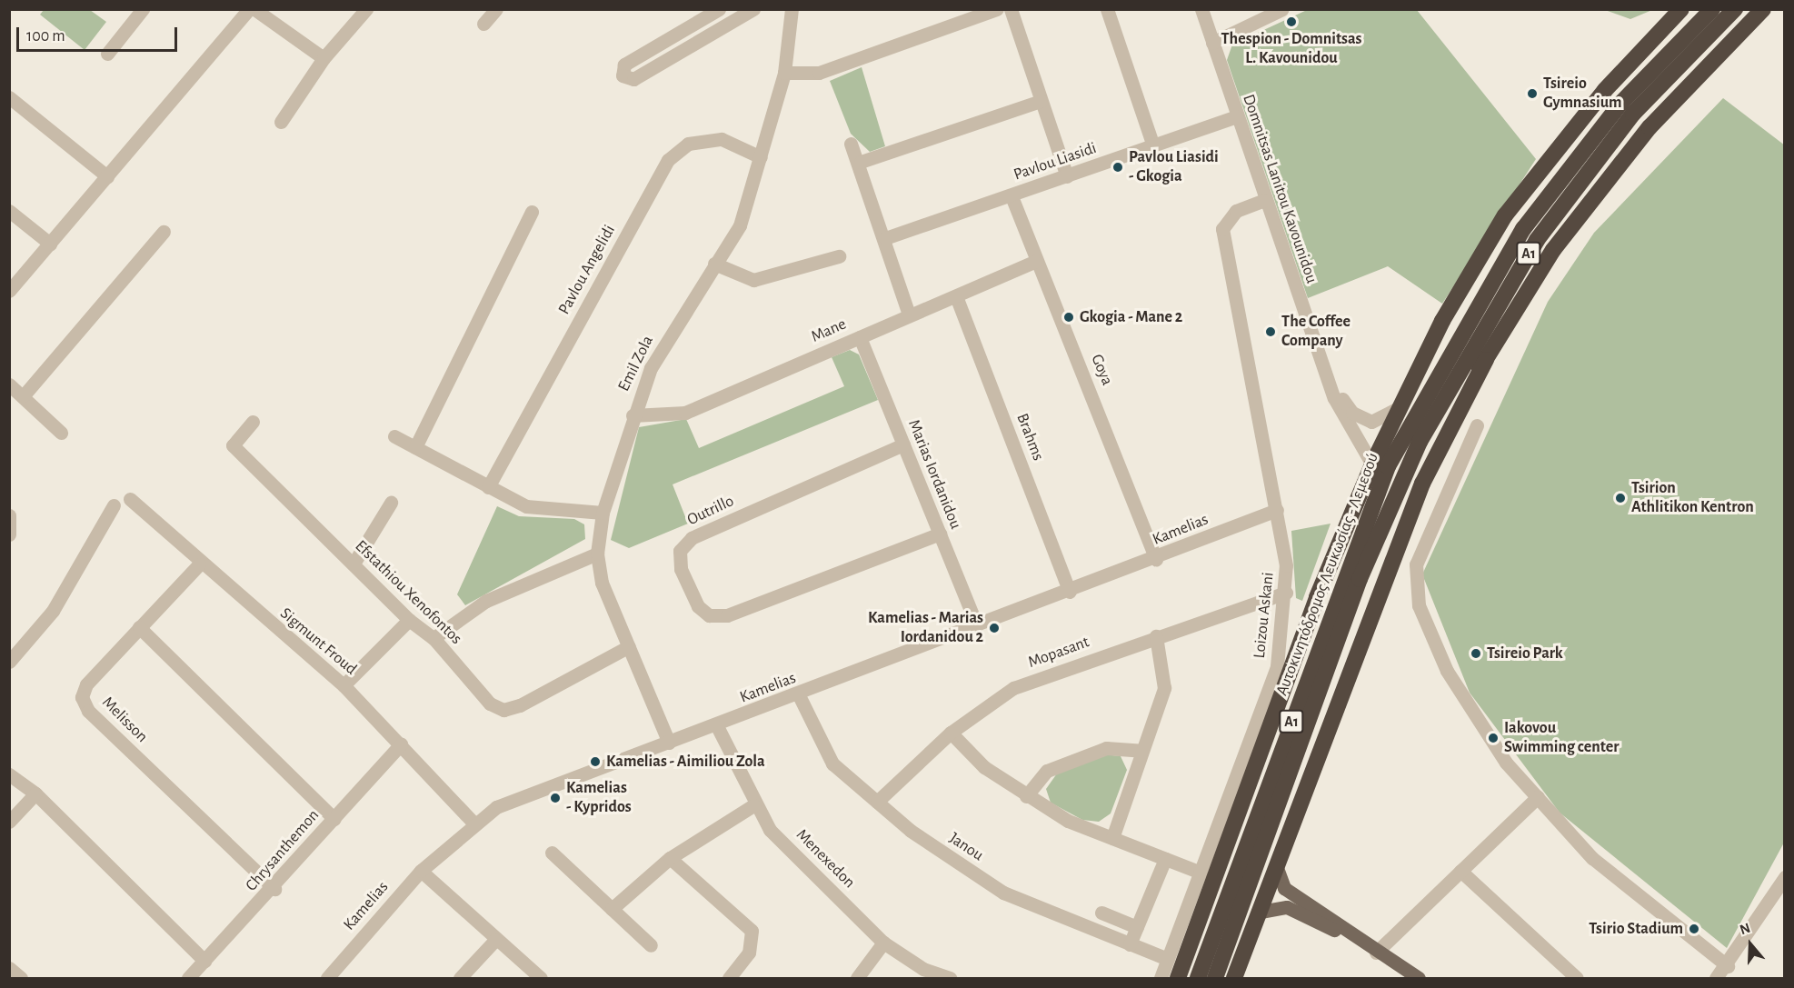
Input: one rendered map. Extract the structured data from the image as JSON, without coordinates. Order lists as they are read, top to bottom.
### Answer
{
  "streets": {
    "highway": ["A1", "Αυτοκινητόδρομος Λευκωσίας - Λεμεσού"],
    "street": [
      "Pavlou Liasidi",
      "Domnitsas Lanitou Kavounidou",
      "Pavlou Angelidi",
      "Mane",
      "Emil Zola",
      "Goya",
      "Brahms",
      "Marias Iordanidou",
      "Outrillo",
      "Kamelias",
      "Efstathiou Xenofontos",
      "Loizou Askani",
      "Sigmunt Froud",
      "Mopasant",
      "Melisson",
      "Janou",
      "Chrysanthemon",
      "Menexedon"
    ]
  },
  "crossings": [
    ["Pavlou Liasidi", "Domnitsas Lanitou Kavounidou"],
    ["Pavlou Liasidi", "Goya"],
    ["Domnitsas Lanitou Kavounidou", "Αυτοκινητόδρομος Λευκωσίας - Λεμεσού"],
    ["Domnitsas Lanitou Kavounidou", "Loizou Askani"],
    ["Pavlou Angelidi", "Emil Zola"],
    ["Mane", "Emil Zola"],
    ["Mane", "Goya"],
    ["Mane", "Brahms"],
    ["Mane", "Marias Iordanidou"],
    ["Emil Zola", "Kamelias"],
    ["Emil Zola", "Efstathiou Xenofontos"],
    ["Goya", "Kamelias"],
    ["Brahms", "Kamelias"],
    ["Marias Iordanidou", "Outrillo"],
    ["Marias Iordanidou", "Kamelias"],
    ["Kamelias", "Loizou Askani"],
    ["Kamelias", "Sigmunt Froud"],
    ["Kamelias", "Janou"],
    ["Kamelias", "Menexedon"],
    ["Loizou Askani", "Mopasant"],
    ["Loizou Askani", "Janou"],
    ["Sigmunt Froud", "Melisson"],
    ["Sigmunt Froud", "Chrysanthemon"],
    ["Mopasant", "Janou"],
    ["Melisson", "Chrysanthemon"]
  ],
  "places": [
    "Thespion - Domnitsas L. Kavounidou",
    "Tsireio Gymnasium",
    "Pavlou Liasidi - Gkogia",
    "Gkogia - Mane 2",
    "The Coffee Company",
    "Tsirion Athlitikon Kentron",
    "Kamelias - Marias Iordanidou 2",
    "Tsireio Park",
    "Iakovou Swimming center",
    "Kamelias - Aimiliou Zola",
    "Kamelias - Kypridos",
    "Tsirio Stadium"
  ],
  "scale_bar": "100 m",
  "north": "top"
}
